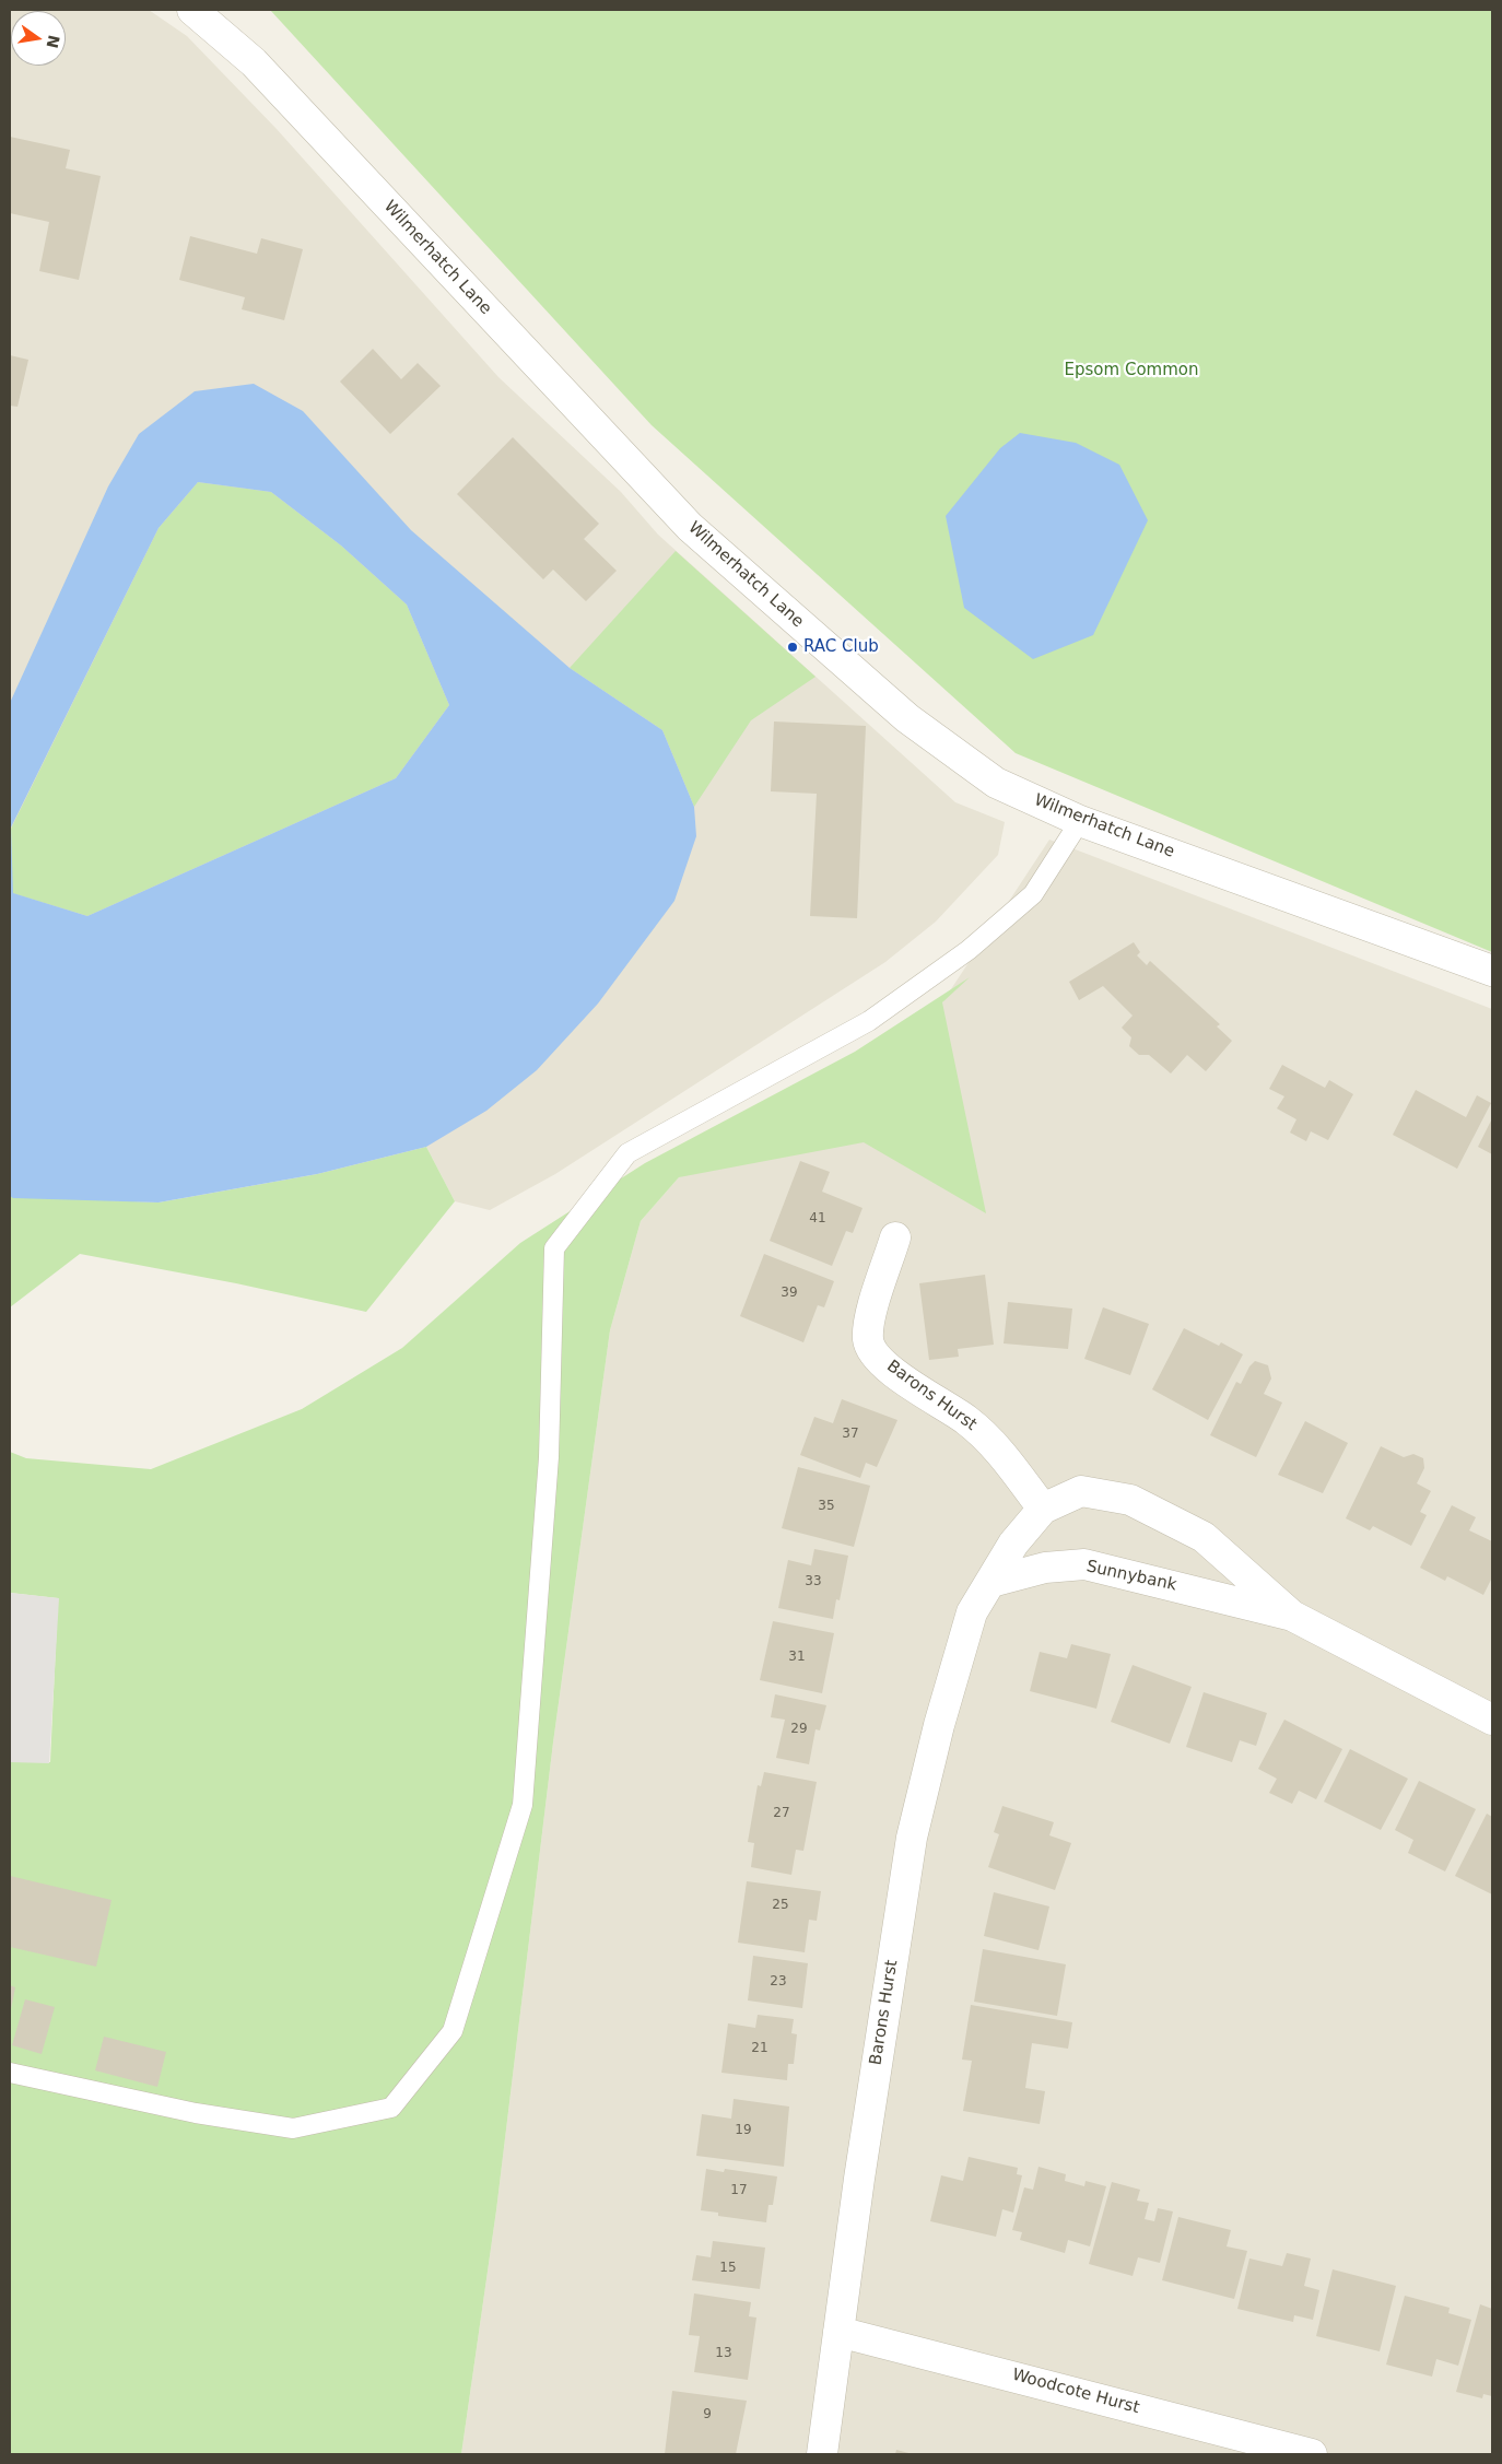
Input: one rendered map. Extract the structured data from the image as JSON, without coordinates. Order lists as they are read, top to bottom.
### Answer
{
  "streets": {
    "street": [
      "Wilmerhatch Lane",
      "Barons Hurst",
      "Sunnybank",
      "Woodcote Hurst"
    ]
  },
  "crossings": [
    ["Barons Hurst", "Sunnybank"],
    ["Barons Hurst", "Woodcote Hurst"]
  ],
  "parks": ["Epsom Common"],
  "places": ["RAC Club"],
  "house_numbers": [
    "41",
    "39",
    "37",
    "35",
    "33",
    "31",
    "29",
    "27",
    "25",
    "23",
    "21",
    "19",
    "17",
    "15",
    "13",
    "9"
  ],
  "north": "right"
}
